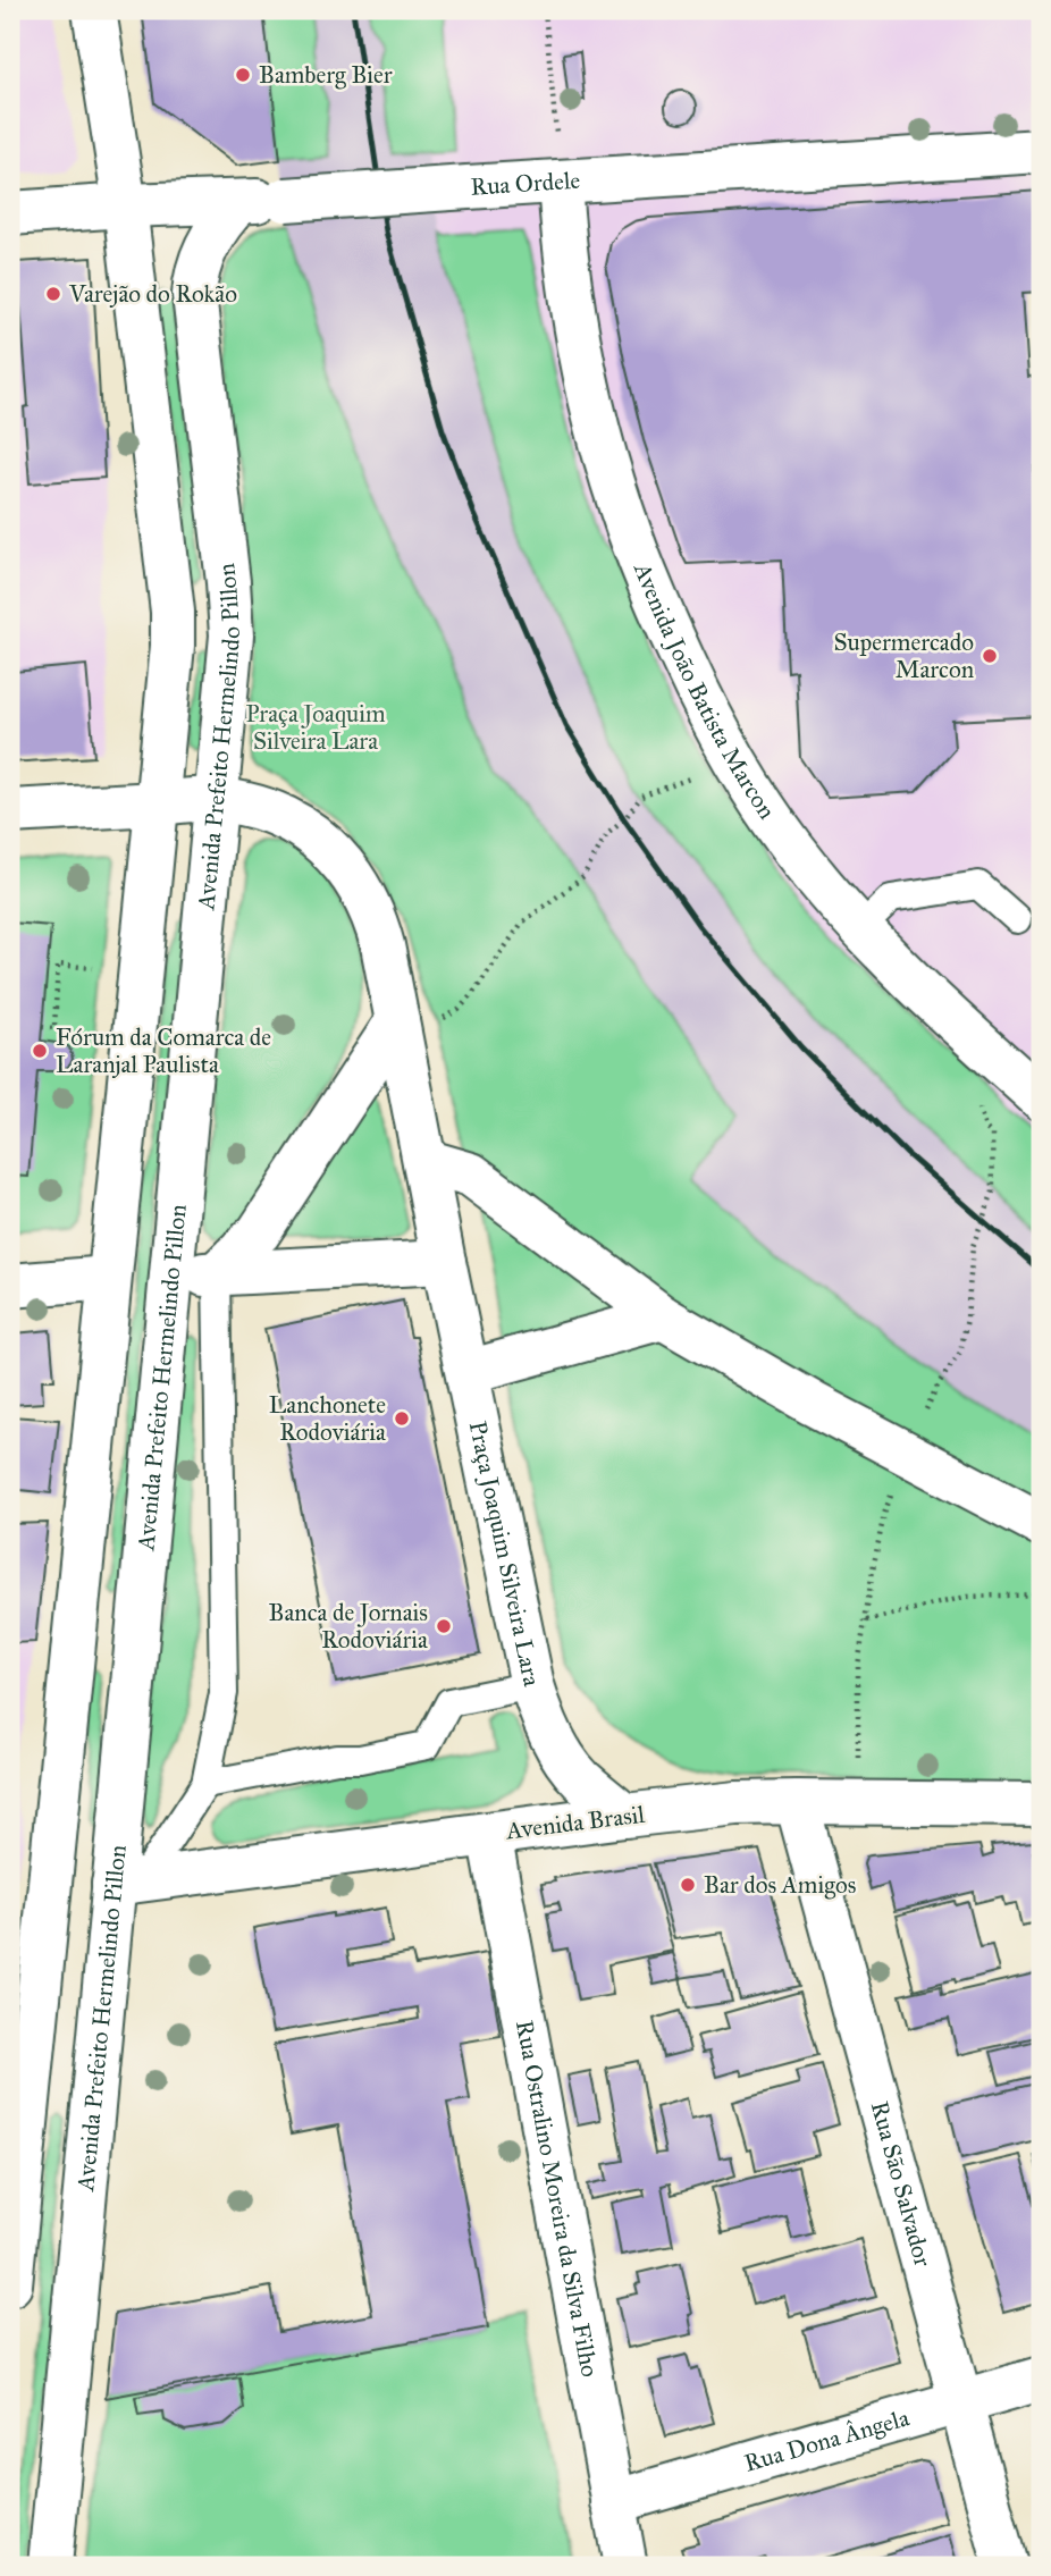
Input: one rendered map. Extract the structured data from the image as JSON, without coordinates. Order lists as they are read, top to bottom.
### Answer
{
  "streets": {
    "street": [
      "Rua Ordele",
      "Avenida João Batista Marcon",
      "Avenida Prefeito Hermelindo Pillon",
      "Praça Joaquim Silveira Lara",
      "Avenida Brasil",
      "Rua São Salvador",
      "Rua Ostralino Moreira da Silva Filho",
      "Rua Dona Ângela"
    ]
  },
  "crossings": [
    ["Rua Ordele", "Avenida João Batista Marcon"],
    ["Rua Ordele", "Avenida Prefeito Hermelindo Pillon"],
    ["Avenida Prefeito Hermelindo Pillon", "Praça Joaquim Silveira Lara"],
    ["Avenida Prefeito Hermelindo Pillon", "Avenida Brasil"],
    ["Praça Joaquim Silveira Lara", "Avenida Brasil"],
    ["Avenida Brasil", "Rua São Salvador"],
    ["Avenida Brasil", "Rua Ostralino Moreira da Silva Filho"],
    ["Rua São Salvador", "Rua Dona Ângela"],
    ["Rua Ostralino Moreira da Silva Filho", "Rua Dona Ângela"]
  ],
  "parks": ["Praça Joaquim Silveira Lara"],
  "places": [
    "Bamberg Bier",
    "Varejão do Rokão",
    "Supermercado Marcon",
    "Fórum da Comarca de Laranjal Paulista",
    "Lanchonete Rodoviária",
    "Banca de Jornais Rodoviária",
    "Bar dos Amigos"
  ]
}
